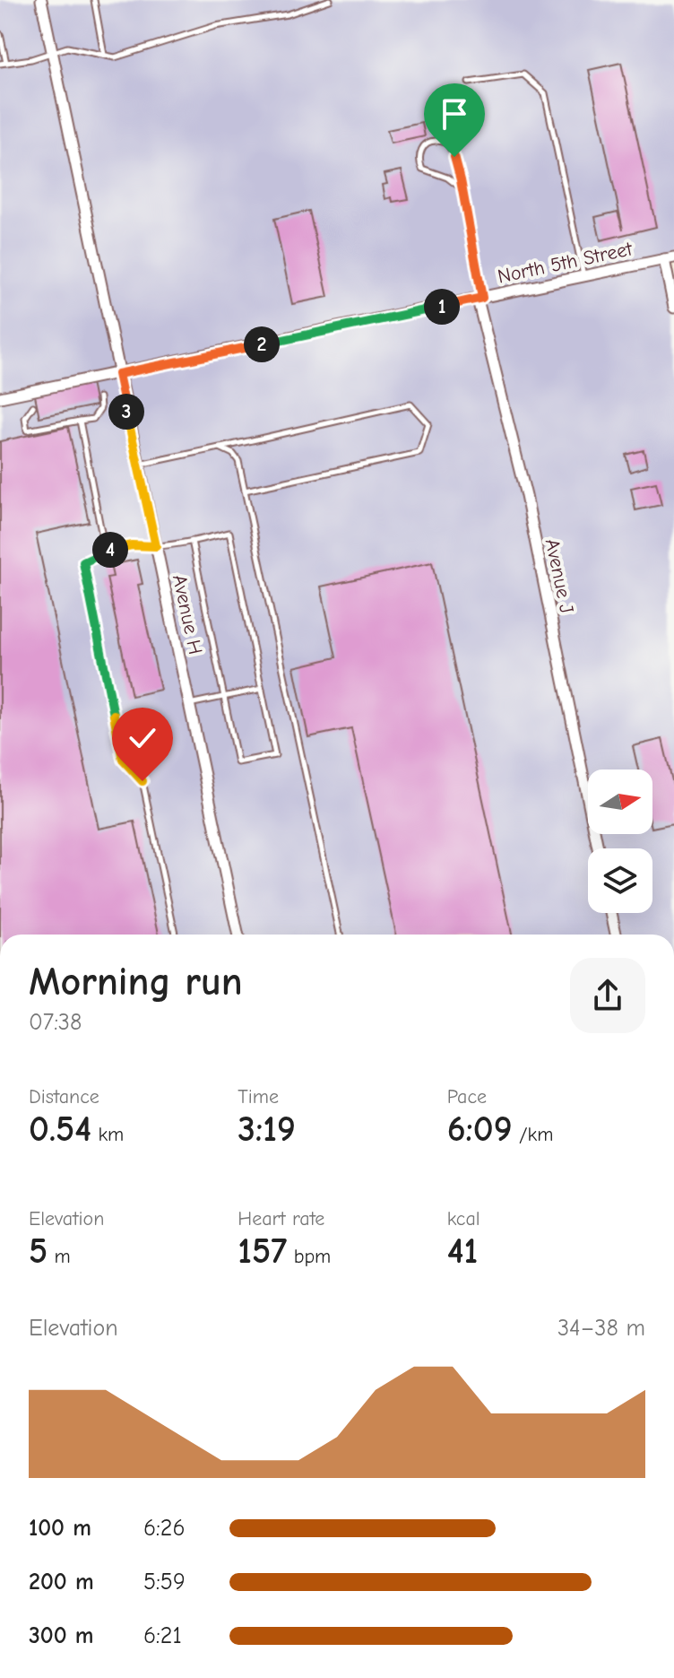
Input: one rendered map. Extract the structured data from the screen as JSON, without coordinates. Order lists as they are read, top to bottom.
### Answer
{
  "streets": {
    "street": ["North 5th Street", "Avenue J", "Avenue H"]
  },
  "crossings": [
    ["North 5th Street", "Avenue J"],
    ["North 5th Street", "Avenue H"]
  ],
  "north": "right",
  "page": {
    "pins": [
      "1",
      "2",
      "3",
      "4"
    ],
    "heading": ["Morning run", "07:38"],
    "stats": [
      ["Distance", "0.54 km"],
      ["Time", "3:19"],
      ["Pace", "6:09 /km"],
      ["Elevation", "5 m"],
      ["Heart rate", "157 bpm"],
      ["kcal", "41"]
    ],
    "chart": ["Elevation", "34–38 m"],
    "list": [
      {
        "name": "100 m",
        "note": "6:26"
      },
      {
        "name": "200 m",
        "note": "5:59"
      },
      {
        "name": "300 m",
        "note": "6:21"
      }
    ]
  }
}
